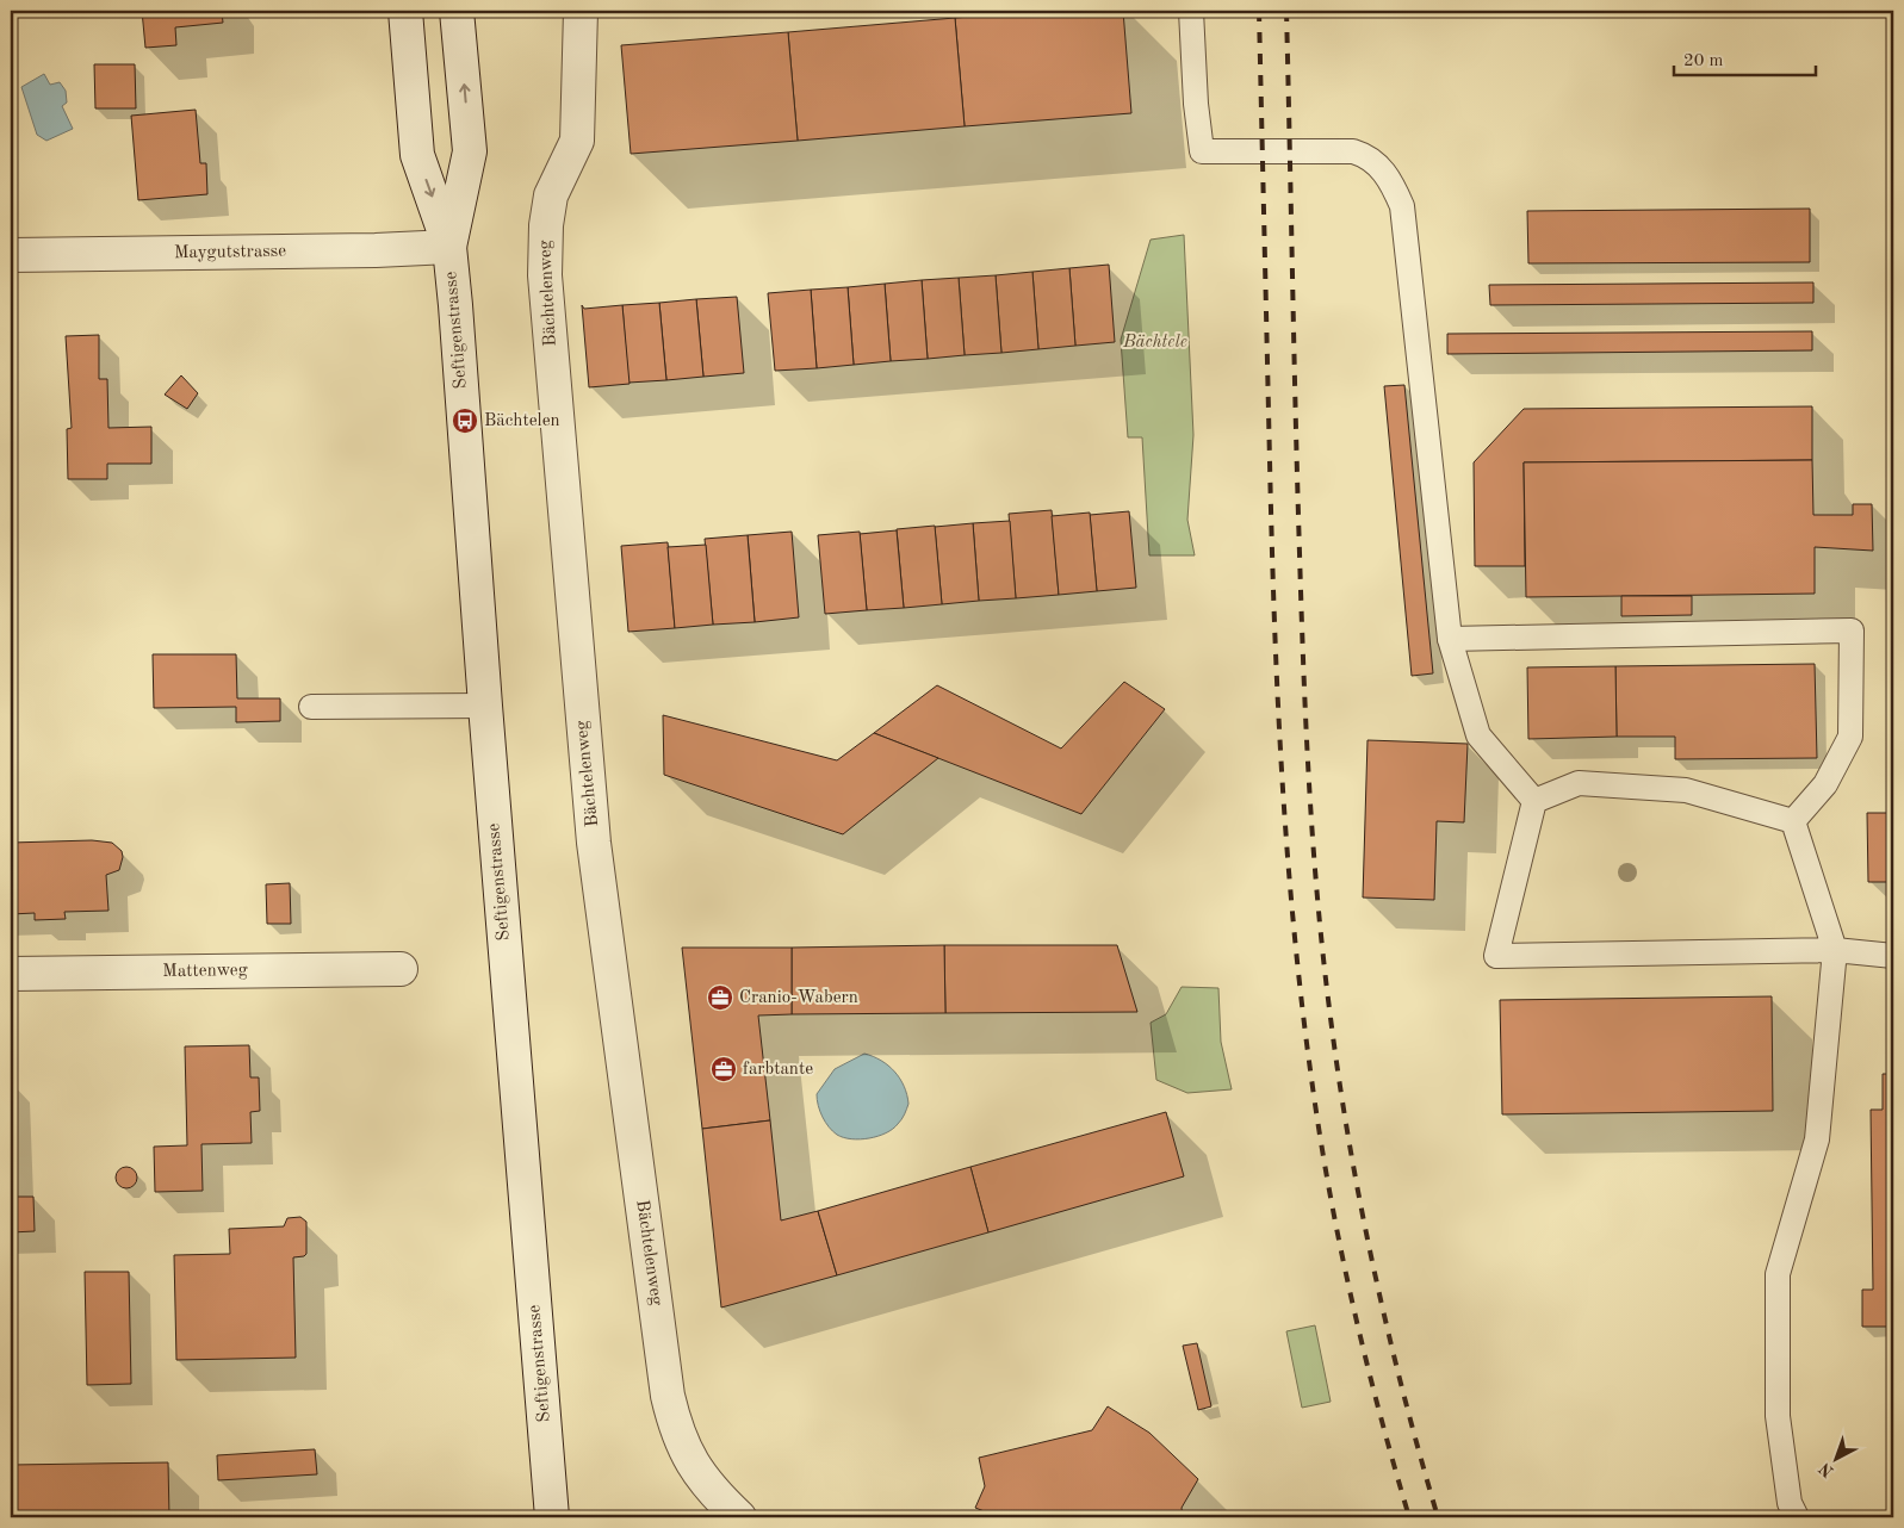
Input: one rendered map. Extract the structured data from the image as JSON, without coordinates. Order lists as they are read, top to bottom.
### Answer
{
  "streets": {
    "street": [
      "Maygutstrasse",
      "Bächtelenweg",
      "Seftigenstrasse",
      "Mattenweg"
    ]
  },
  "crossings": [
    ["Maygutstrasse", "Seftigenstrasse"]
  ],
  "parks": ["Bächtele"],
  "places": {
    "bus stop": ["Bächtelen"],
    "office": ["Cranio-Wabern", "farbtante"]
  },
  "scale_bar": "20 m",
  "north": "bottom left"
}
